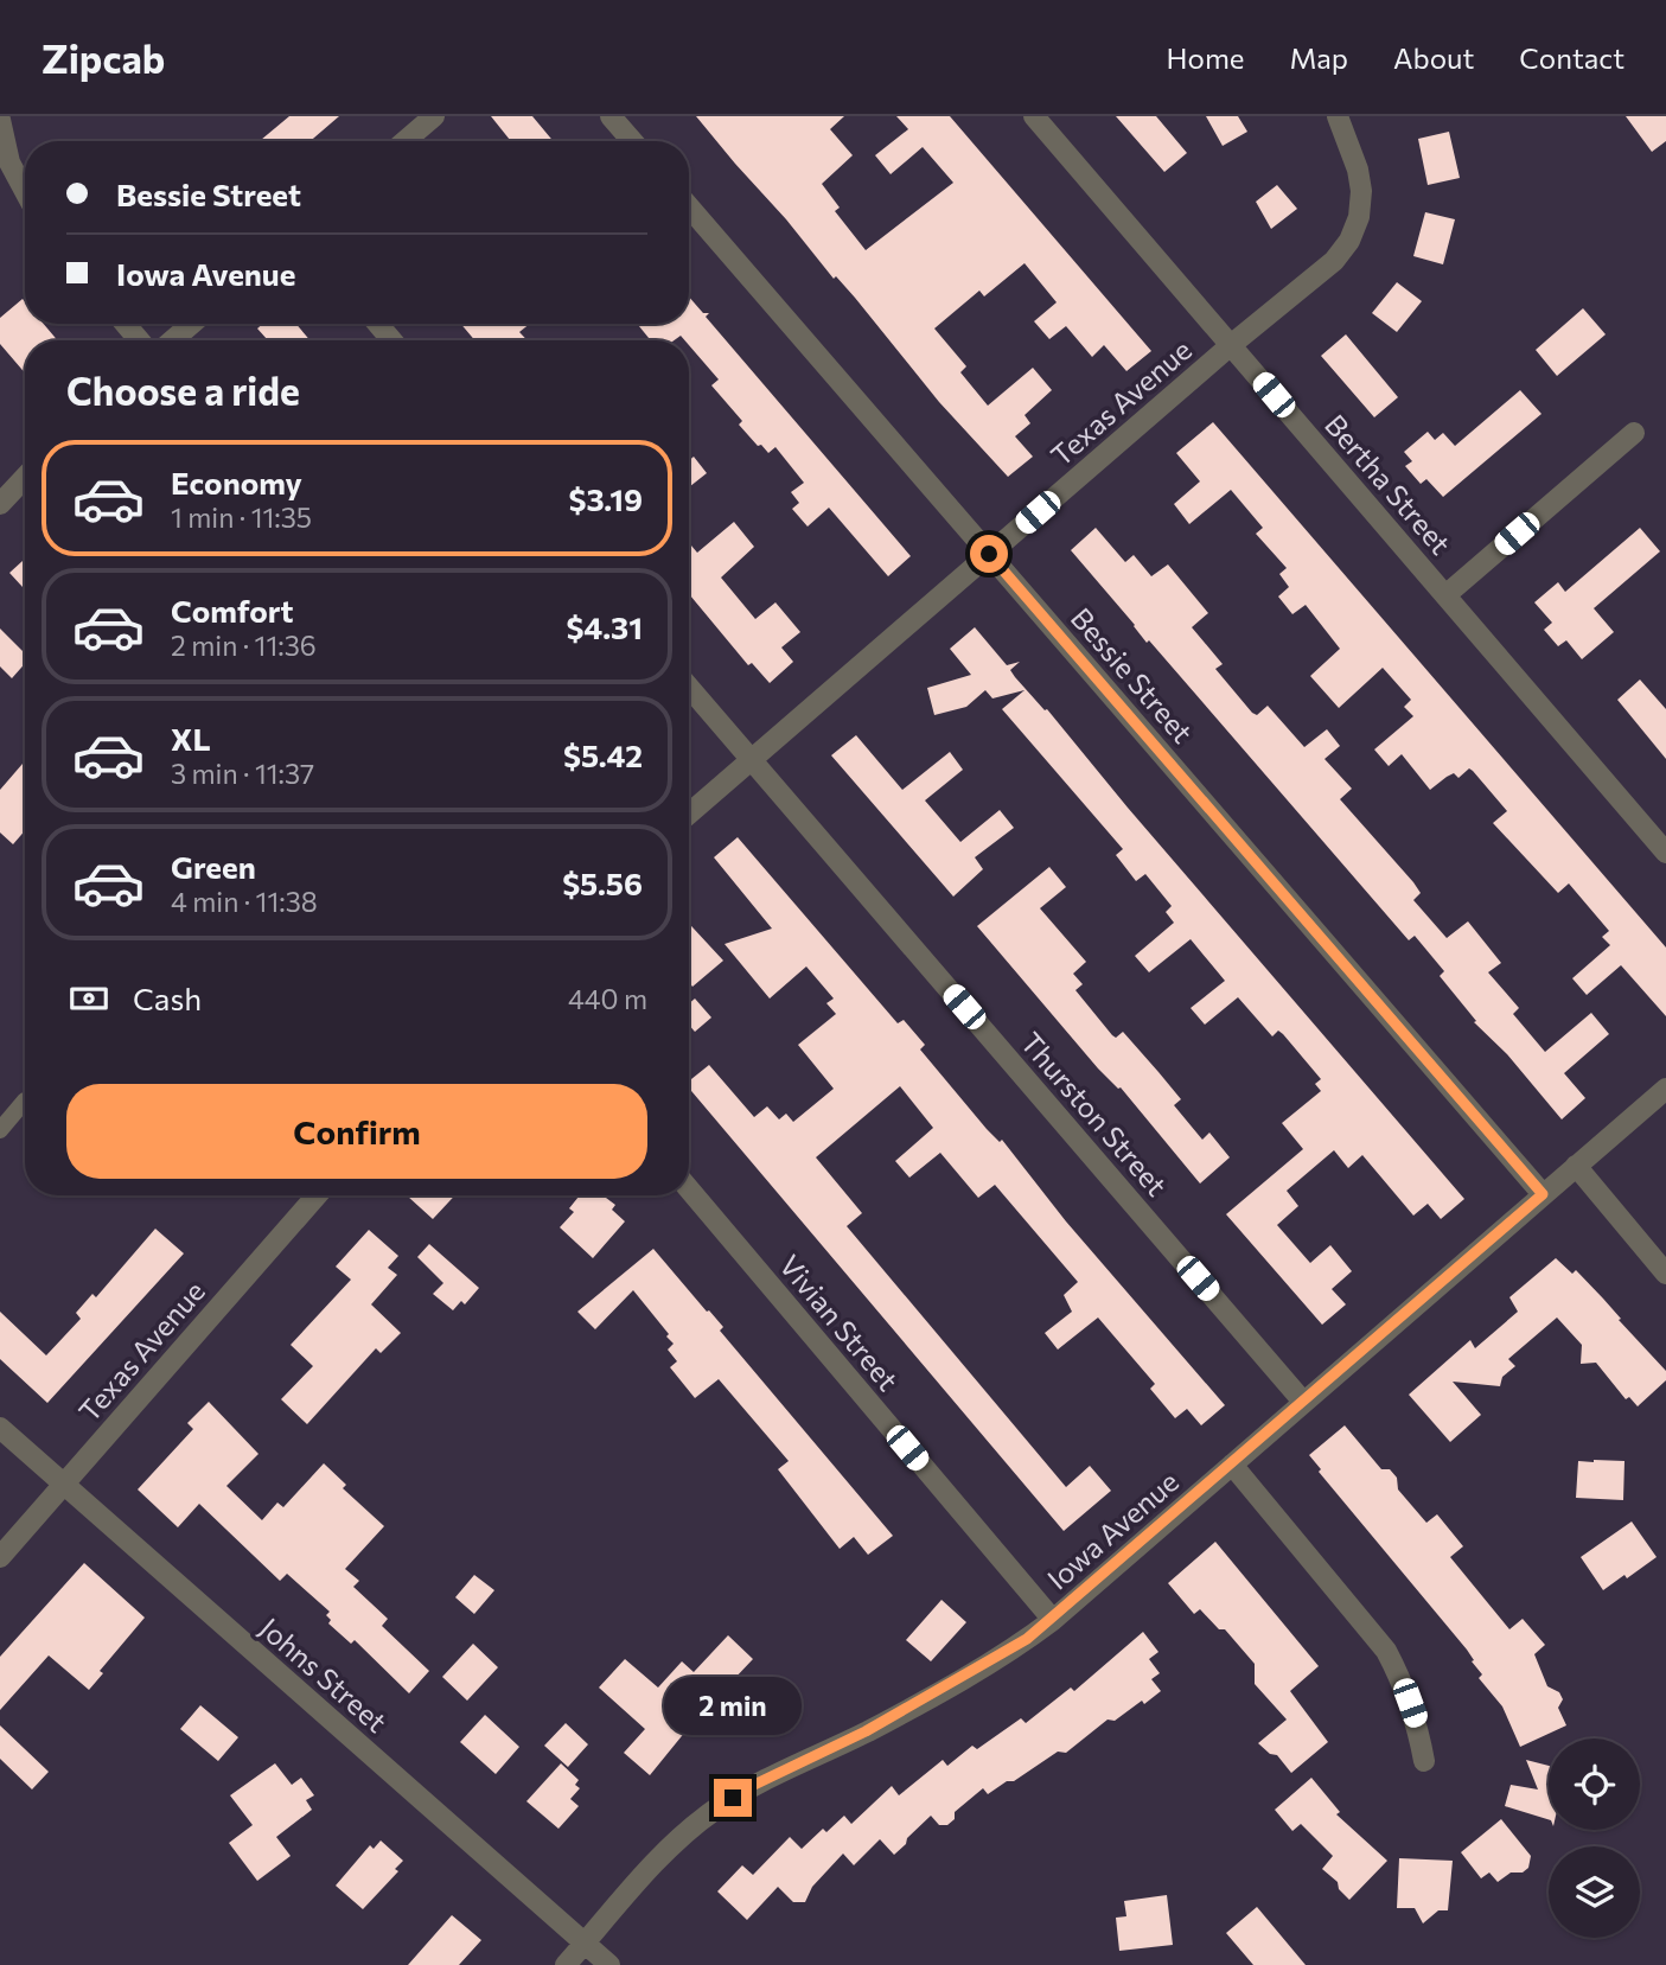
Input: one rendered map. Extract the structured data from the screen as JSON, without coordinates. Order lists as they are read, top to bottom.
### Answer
{
  "streets": {
    "street": [
      "Texas Avenue",
      "Bertha Street",
      "Bessie Street",
      "Thurston Street",
      "Vivian Street",
      "Iowa Avenue",
      "Johns Street"
    ]
  },
  "crossings": [
    ["Texas Avenue", "Bertha Street"],
    ["Texas Avenue", "Bessie Street"],
    ["Texas Avenue", "Thurston Street"],
    ["Texas Avenue", "Johns Street"],
    ["Bessie Street", "Iowa Avenue"],
    ["Thurston Street", "Iowa Avenue"],
    ["Vivian Street", "Iowa Avenue"],
    ["Iowa Avenue", "Johns Street"]
  ],
  "page": {
    "header": "Zipcab",
    "nav": [
      "Home",
      "Map",
      "About",
      "Contact"
    ],
    "banner": ["Bessie Street", "Iowa Avenue"],
    "heading": "Choose a ride",
    "list": [
      {
        "name": "Economy",
        "note": "1 min · 11:35",
        "value": "$3.19"
      },
      {
        "name": "Comfort",
        "note": "2 min · 11:36",
        "value": "$4.31"
      },
      {
        "name": "XL",
        "note": "3 min · 11:37",
        "value": "$5.42"
      },
      {
        "name": "Green",
        "note": "4 min · 11:38",
        "value": "$5.56"
      }
    ],
    "pay": ["Cash", "440 m"],
    "buttons": "Confirm",
    "bubble": "2 min"
  }
}
